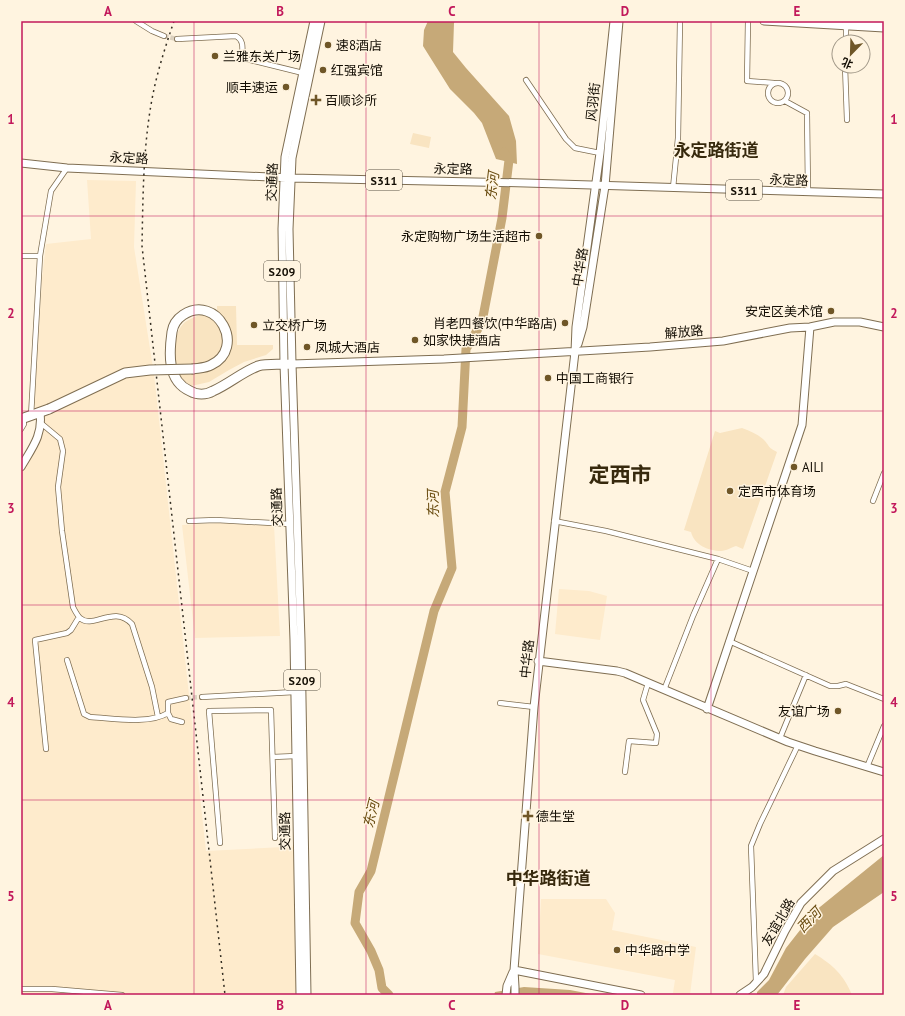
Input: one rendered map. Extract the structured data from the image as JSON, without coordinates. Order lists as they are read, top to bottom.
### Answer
{
  "streets": {
    "main road": [
      "风羽街",
      "永定路",
      "S311",
      "交通路",
      "中华路",
      "S209",
      "解放路",
      "友谊北路"
    ]
  },
  "crossings": [
    ["风羽街", "永定路"],
    ["风羽街", "中华路"],
    ["永定路", "交通路"],
    ["永定路", "中华路"],
    ["交通路", "解放路"],
    ["中华路", "解放路"]
  ],
  "districts": ["永定路街道", "定西市", "中华路街道"],
  "water": ["东河", "西河"],
  "places": {
    "other": [
      "速8酒店",
      "兰雅东关广场",
      "红强宾馆",
      "顺丰速运",
      "永定购物广场生活超市",
      "安定区美术馆",
      "肖老四餐饮(中华路店)",
      "立交桥广场",
      "如家快捷酒店",
      "凤城大酒店",
      "中国工商银行",
      "AILI",
      "定西市体育场",
      "友谊广场",
      "中华路中学"
    ],
    "health": ["百顺诊所", "德生堂"]
  },
  "north": "bottom left",
  "grid": {
    "columns": [
      "A",
      "B",
      "C",
      "D",
      "E"
    ],
    "rows": [
      "1",
      "2",
      "3",
      "4",
      "5"
    ]
  }
}
